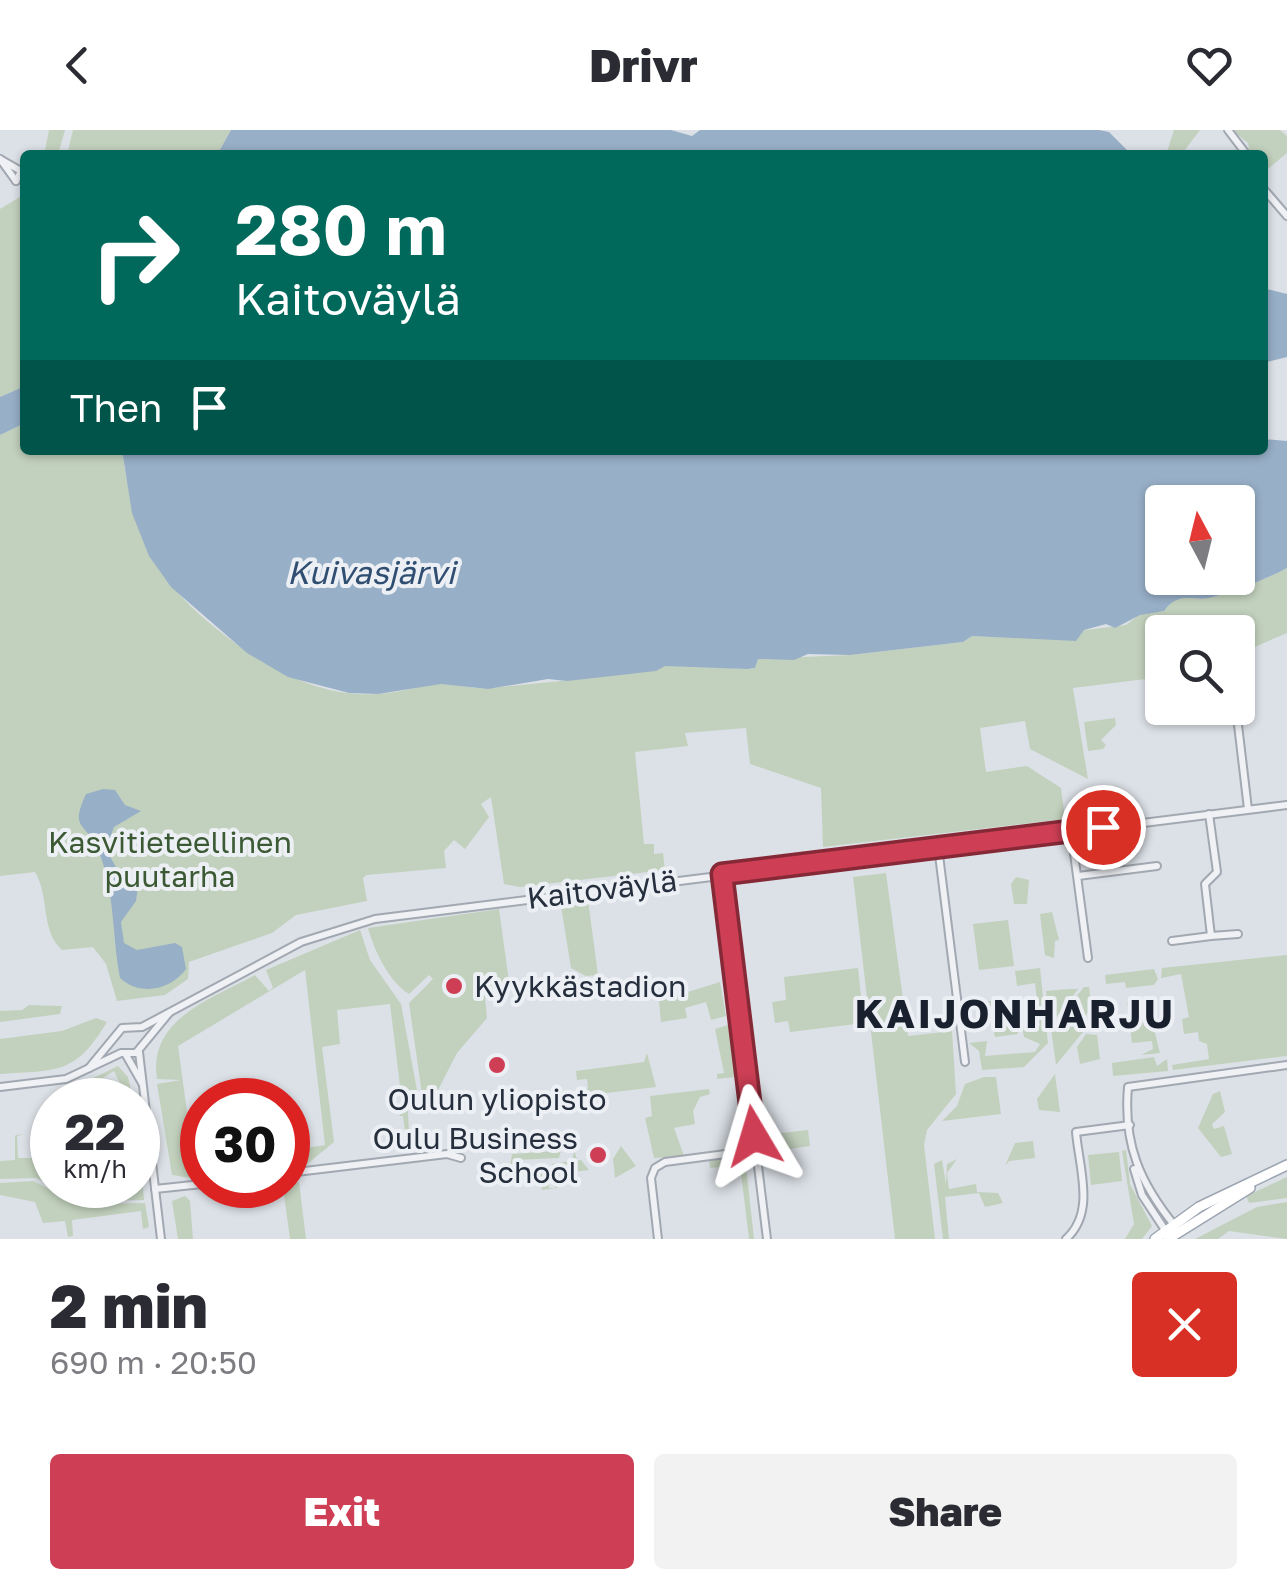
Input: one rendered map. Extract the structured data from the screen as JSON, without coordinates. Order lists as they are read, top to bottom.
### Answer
{
  "streets": {
    "street": ["Kaitoväylä"]
  },
  "districts": ["KAIJONHARJU"],
  "water": ["Kuivasjärvi"],
  "parks": ["Kasvitieteellinen puutarha"],
  "places": ["Kyykkästadion", "Oulun yliopisto", "Oulu Business School"],
  "north": "top",
  "page": {
    "header": "Drivr",
    "turn": ["280 m", "Kaitoväylä"],
    "then": "Then",
    "speed": "22 km/h",
    "limit": "30",
    "heading": ["2 min", "690 m · 20:50"],
    "buttons": ["Exit", "Share"]
  }
}
